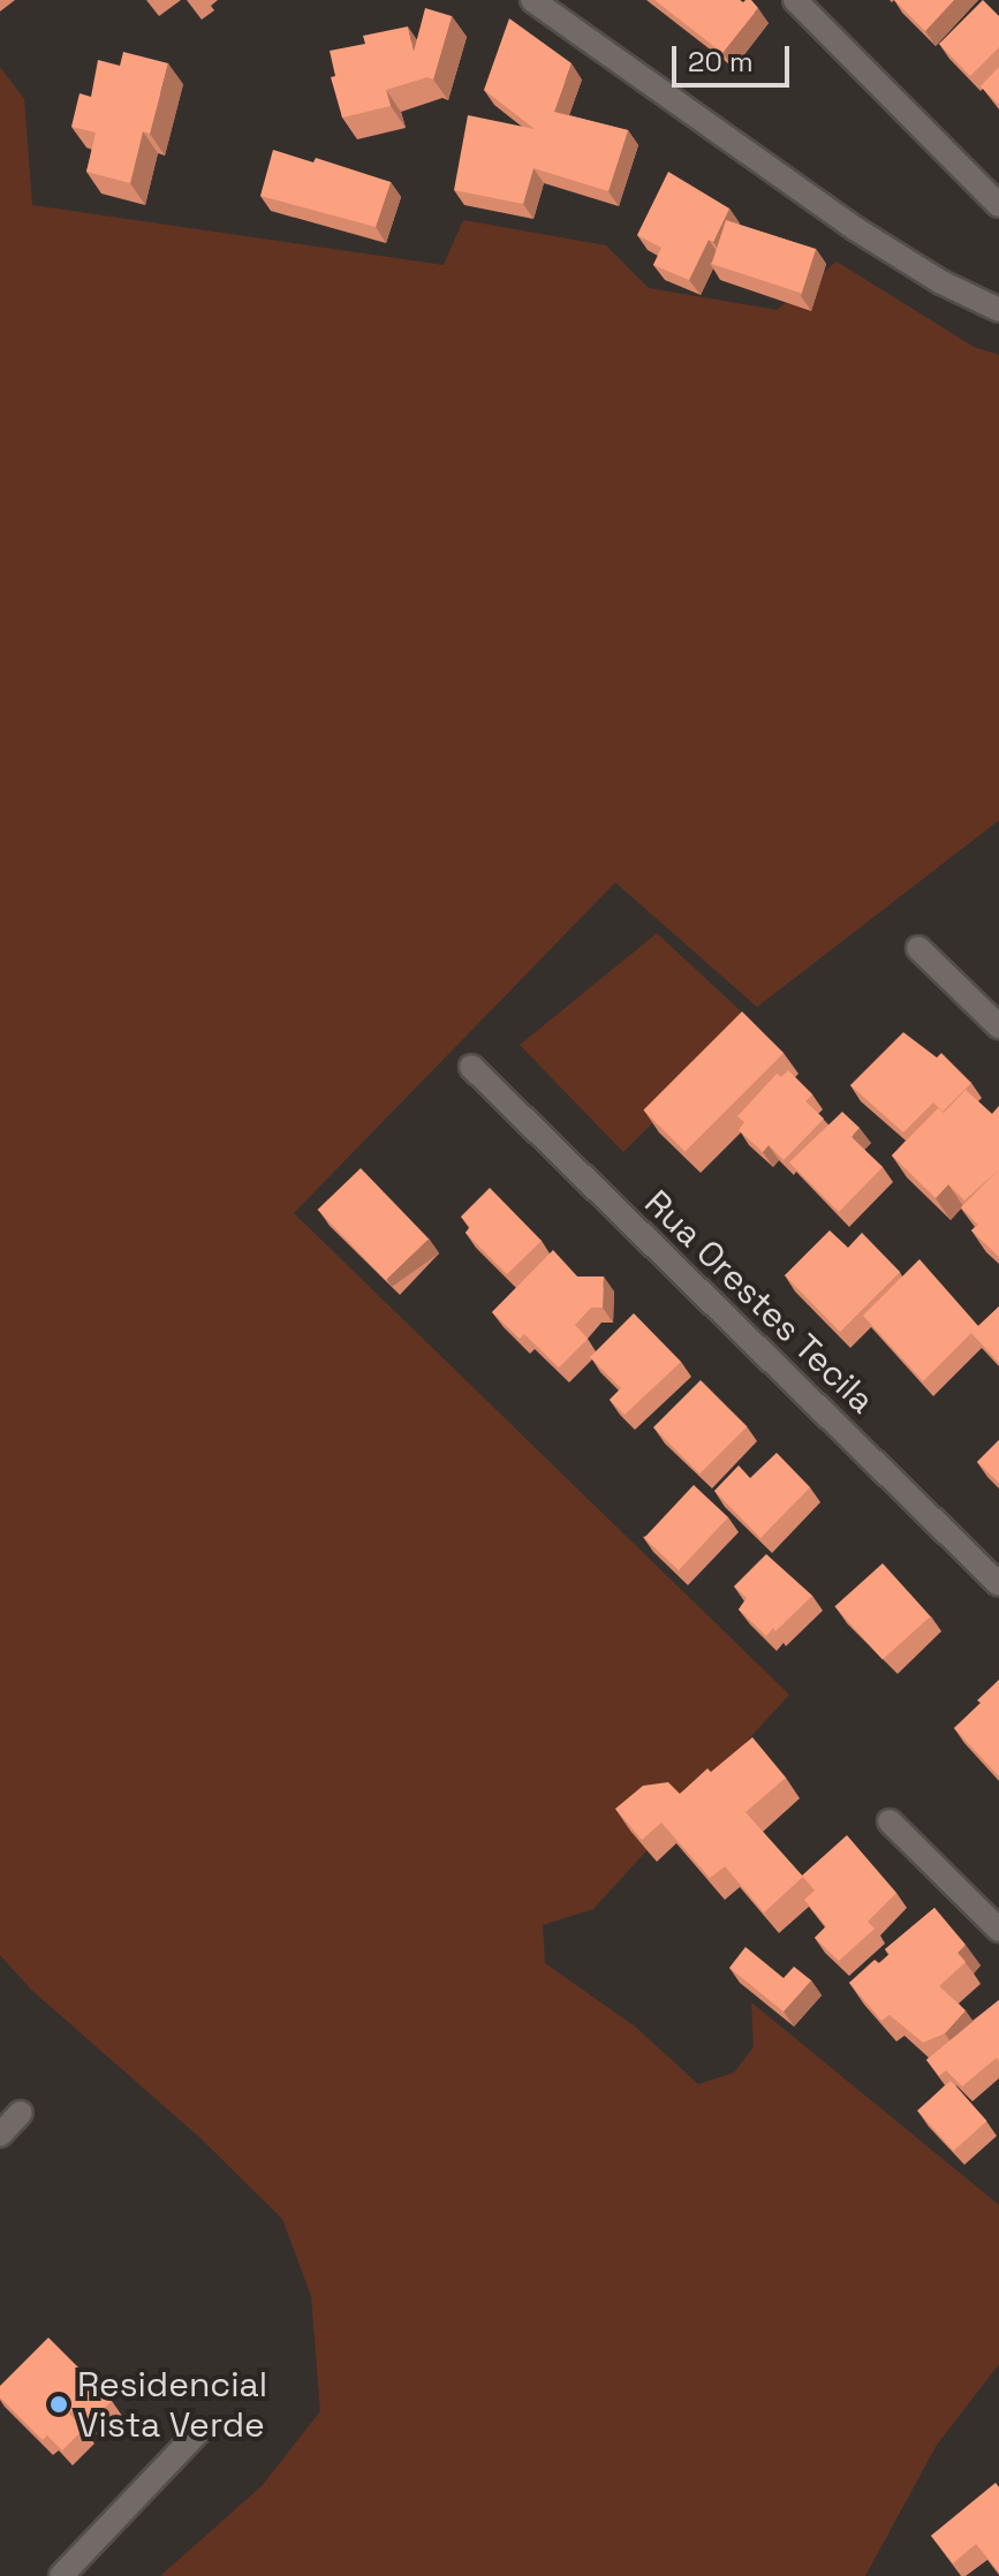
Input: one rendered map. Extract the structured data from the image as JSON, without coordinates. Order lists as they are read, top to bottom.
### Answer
{
  "streets": {
    "street": ["Rua Orestes Tecila"]
  },
  "places": ["Residencial Vista Verde"],
  "scale_bar": "20 m"
}
